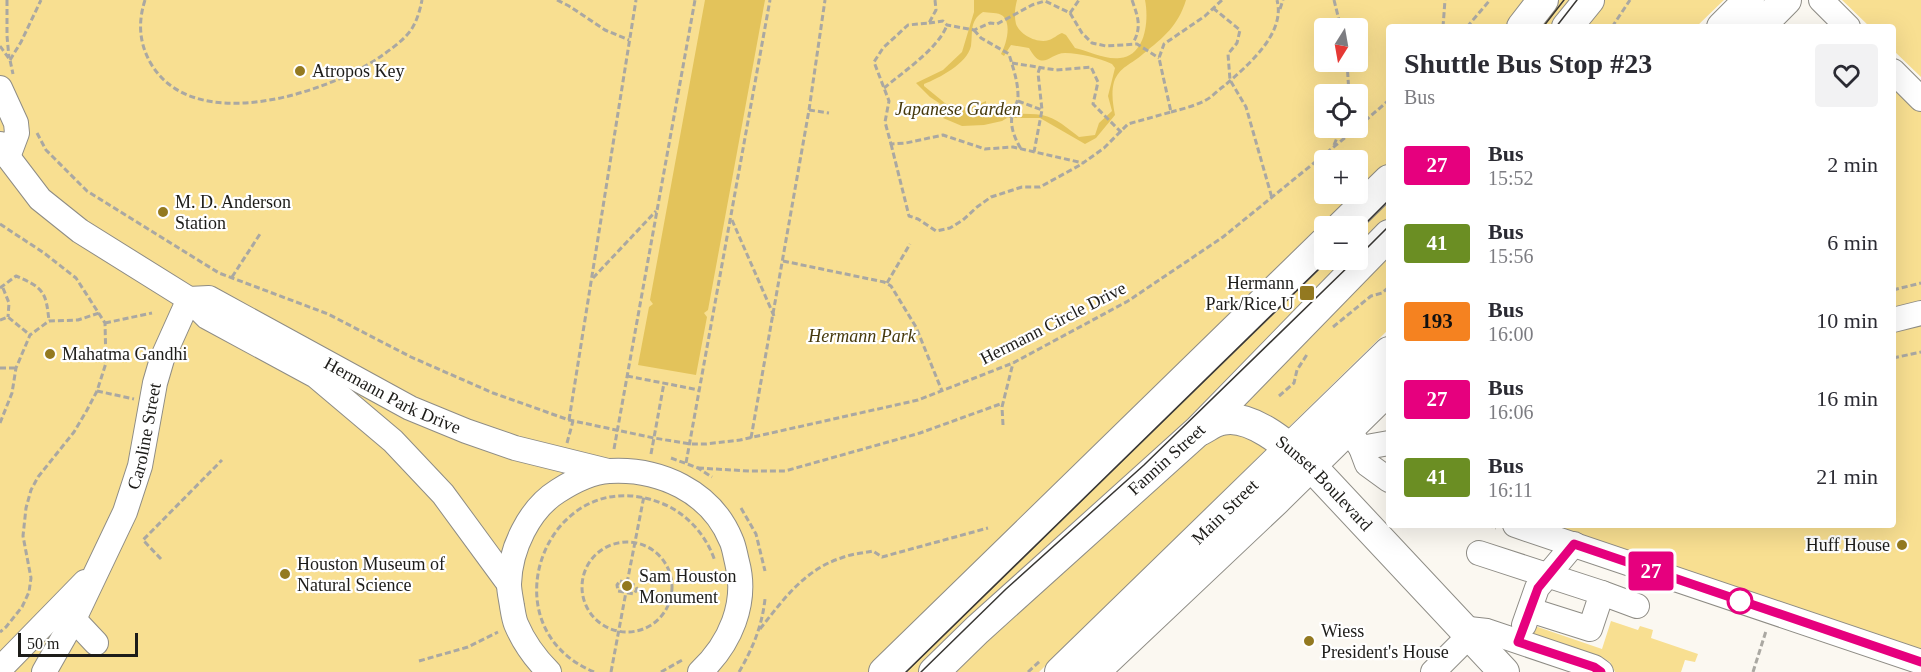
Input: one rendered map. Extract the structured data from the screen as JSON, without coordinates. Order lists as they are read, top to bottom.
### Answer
{
  "streets": {
    "main road": ["Fannin Street", "Sunset Boulevard", "Main Street"],
    "street": ["Hermann Park Drive", "Caroline Street"],
    "path": ["Hermann Circle Drive"]
  },
  "crossings": [
    ["Hermann Park Drive", "Caroline Street"],
    ["Fannin Street", "Sunset Boulevard"],
    ["Sunset Boulevard", "Main Street"]
  ],
  "parks": ["Japanese Garden", "Hermann Park"],
  "places": {
    "other": [
      "Atropos Key",
      "M. D. Anderson Station",
      "Mahatma Gandhi",
      "Huff House",
      "Houston Museum of Natural Science",
      "Sam Houston Monument",
      "Wiess President's House"
    ],
    "transit": ["Hermann Park/Rice U"]
  },
  "lines": ["bus line 27"],
  "scale_bar": "50 m",
  "north": "bottom",
  "page": {
    "on_map": "27",
    "map_buttons": ["+", "−"],
    "heading": ["Shuttle Bus Stop #23", "Bus"],
    "list": [
      {
        "mark": "27",
        "name": "Bus",
        "note": "15:52",
        "value": "2 min"
      },
      {
        "mark": "41",
        "name": "Bus",
        "note": "15:56",
        "value": "6 min"
      },
      {
        "mark": "193",
        "name": "Bus",
        "note": "16:00",
        "value": "10 min"
      },
      {
        "mark": "27",
        "name": "Bus",
        "note": "16:06",
        "value": "16 min"
      },
      {
        "mark": "41",
        "name": "Bus",
        "note": "16:11",
        "value": "21 min"
      }
    ],
    "scale": "50 m"
  }
}
